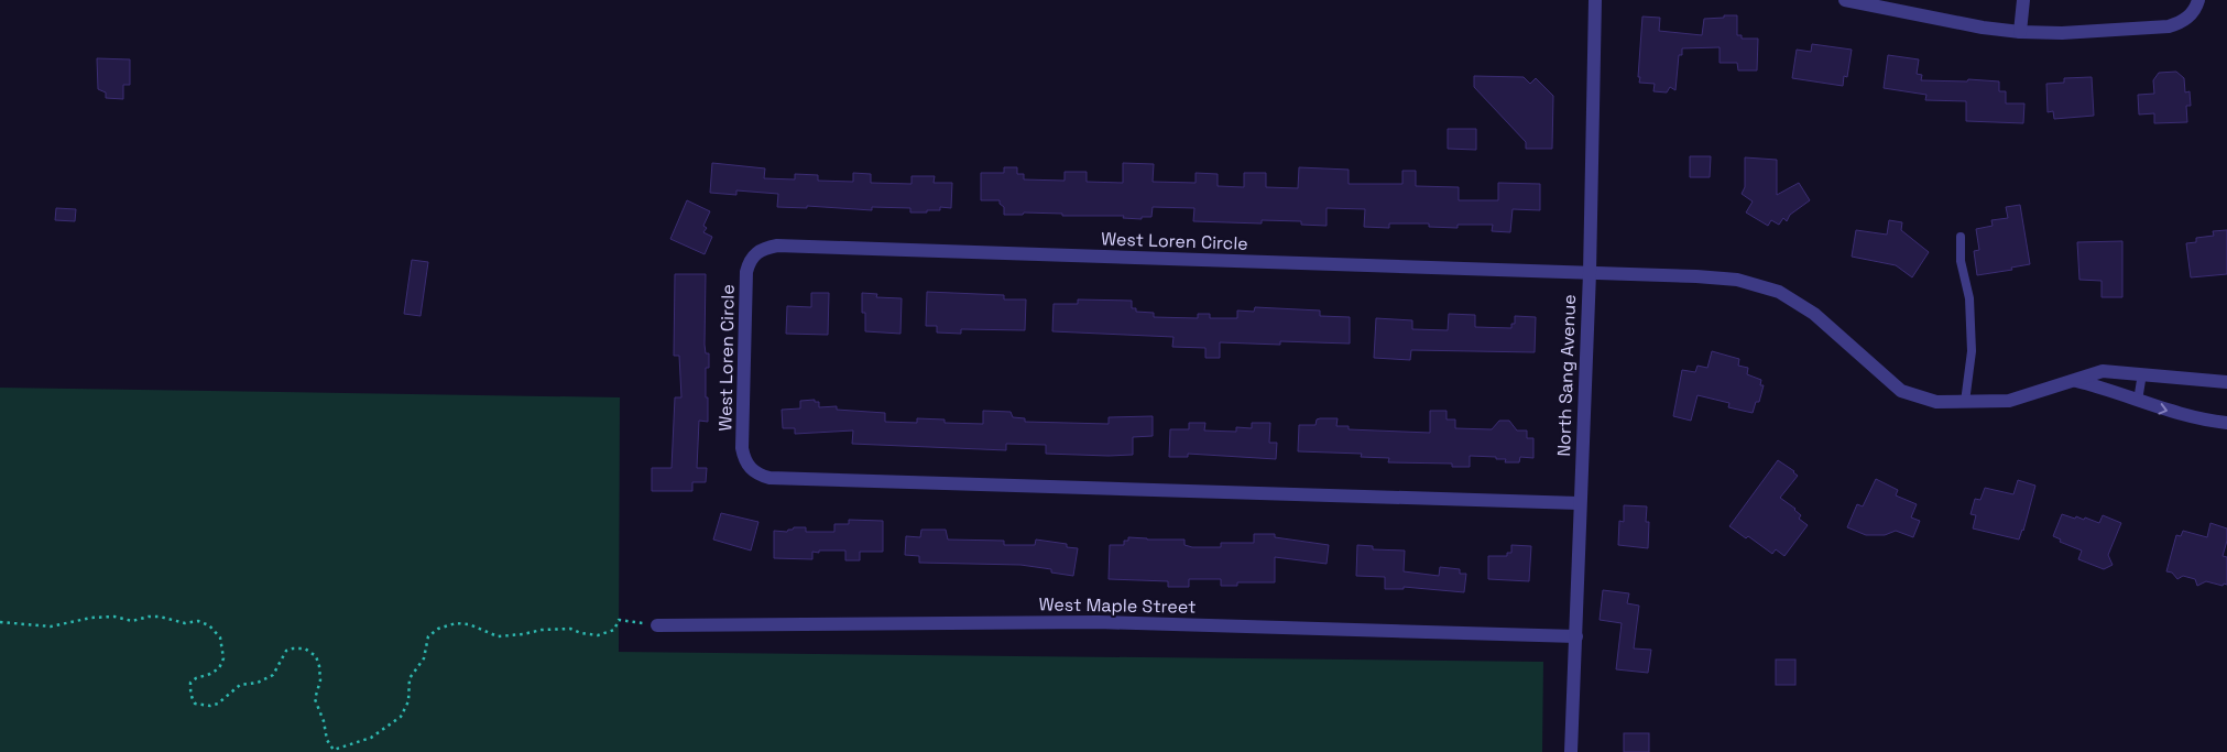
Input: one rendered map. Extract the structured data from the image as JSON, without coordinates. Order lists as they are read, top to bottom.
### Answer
{
  "streets": {
    "street": ["West Loren Circle", "North Sang Avenue", "West Maple Street"]
  },
  "crossings": [
    ["West Loren Circle", "North Sang Avenue"],
    ["North Sang Avenue", "West Maple Street"]
  ]
}
